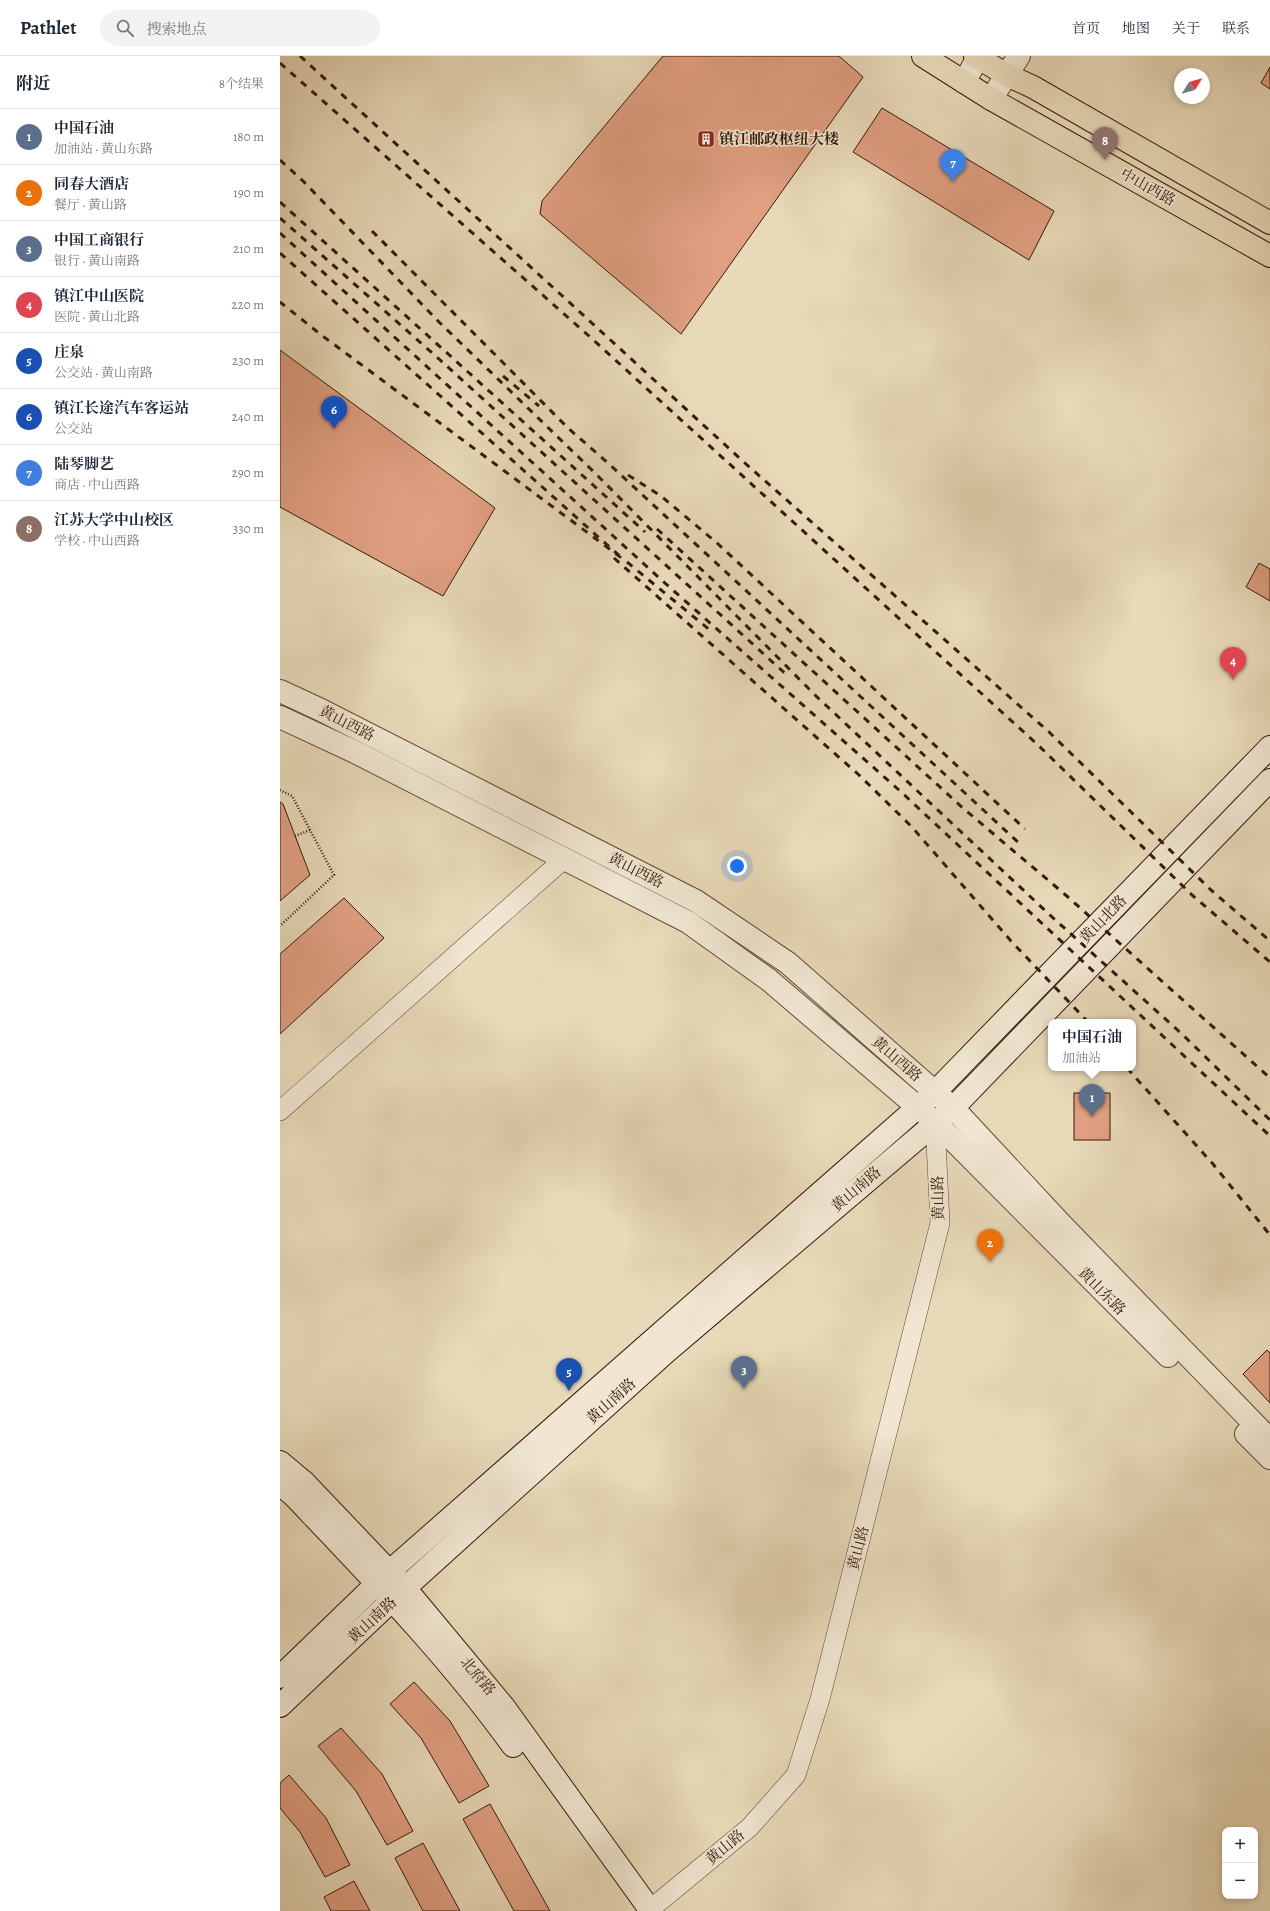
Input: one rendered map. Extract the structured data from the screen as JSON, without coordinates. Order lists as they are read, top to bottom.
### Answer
{
  "streets": {
    "main road": [
      "中山西路",
      "黄山西路",
      "黄山北路",
      "黄山南路",
      "黄山东路",
      "北府路"
    ],
    "street": ["黄山路"]
  },
  "crossings": [
    ["黄山西路", "黄山北路"],
    ["黄山西路", "黄山南路"],
    ["黄山西路", "黄山路"],
    ["黄山西路", "黄山东路"],
    ["黄山北路", "黄山南路"],
    ["黄山北路", "黄山东路"],
    ["黄山南路", "黄山路"],
    ["黄山南路", "黄山东路"],
    ["黄山南路", "北府路"],
    ["黄山路", "黄山东路"],
    ["黄山路", "北府路"]
  ],
  "places": {
    "building": ["镇江邮政枢纽大楼"]
  },
  "north": "top right",
  "page": {
    "header": "Pathlet",
    "search": "搜索地点",
    "nav": [
      "首页",
      "地图",
      "关于",
      "联系"
    ],
    "heading": ["附近", "8个结果"],
    "list": [
      {
        "mark": "1",
        "name": "中国石油",
        "note": "加油站 · 黄山东路",
        "value": "180 m"
      },
      {
        "mark": "2",
        "name": "同春大酒店",
        "note": "餐厅 · 黄山路",
        "value": "190 m"
      },
      {
        "mark": "3",
        "name": "中国工商银行",
        "note": "银行 · 黄山南路",
        "value": "210 m"
      },
      {
        "mark": "4",
        "name": "镇江中山医院",
        "note": "医院 · 黄山北路",
        "value": "220 m"
      },
      {
        "mark": "5",
        "name": "庄泉",
        "note": "公交站 · 黄山南路",
        "value": "230 m"
      },
      {
        "mark": "6",
        "name": "镇江长途汽车客运站",
        "note": "公交站",
        "value": "240 m"
      },
      {
        "mark": "7",
        "name": "陆琴脚艺",
        "note": "商店 · 中山西路",
        "value": "290 m"
      },
      {
        "mark": "8",
        "name": "江苏大学中山校区",
        "note": "学校 · 中山西路",
        "value": "330 m"
      }
    ],
    "pins": [
      "8",
      "7",
      "6",
      "4",
      "1",
      "2",
      "3",
      "5"
    ],
    "popup": ["中国石油", "加油站"],
    "map_buttons": ["+", "−"]
  }
}
